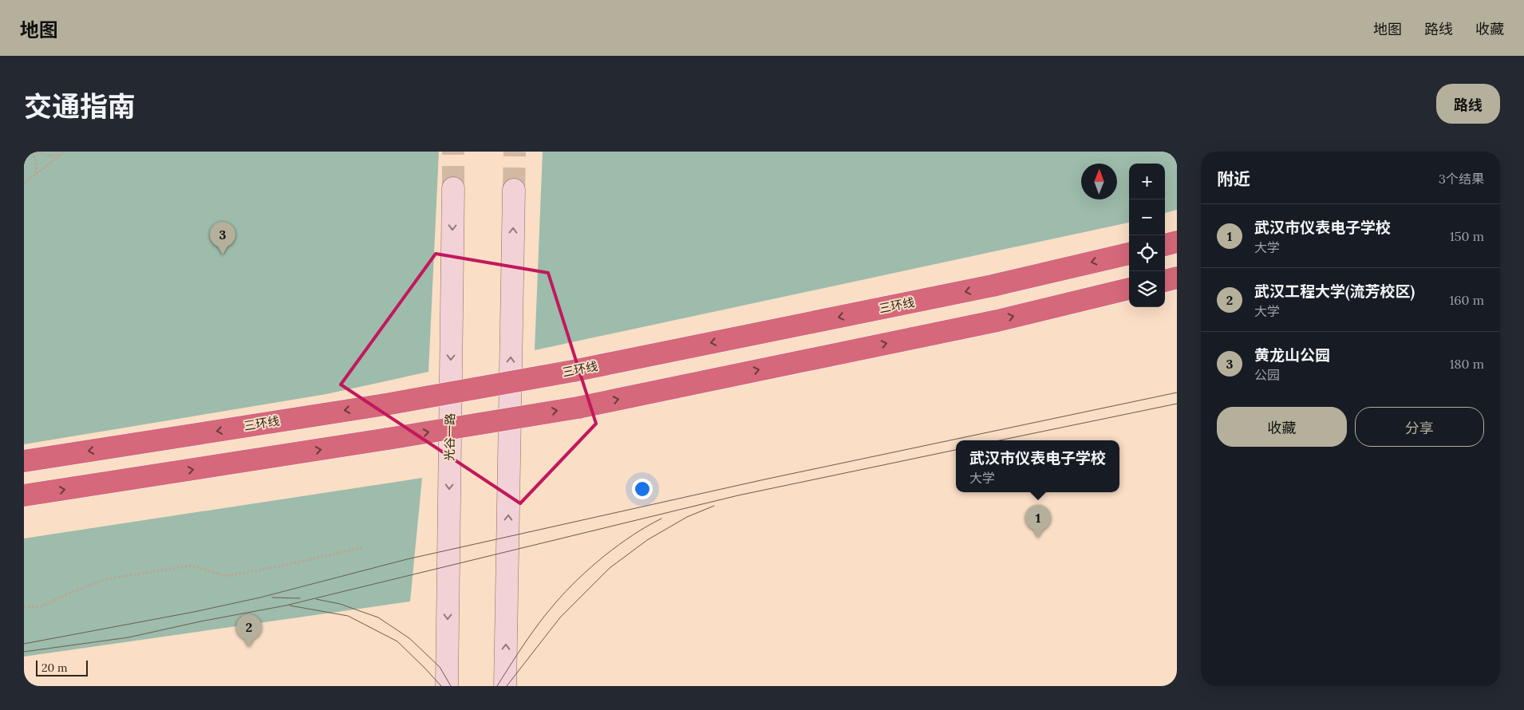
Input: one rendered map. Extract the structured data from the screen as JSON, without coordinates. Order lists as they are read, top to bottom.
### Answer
{
  "streets": {
    "highway": ["三环线"],
    "main road": ["光谷一路"]
  },
  "scale_bar": "20 m",
  "north": "top",
  "page": {
    "header": "地图",
    "nav": ["地图", "路线", "收藏"],
    "title": "交通指南",
    "buttons": [
      "路线",
      ["收藏", "分享"]
    ],
    "heading": ["附近", "3个结果"],
    "map_buttons": ["+", "−"],
    "list": [
      {
        "mark": "1",
        "name": "武汉市仪表电子学校",
        "note": "大学",
        "value": "150 m"
      },
      {
        "mark": "2",
        "name": "武汉工程大学(流芳校区)",
        "note": "大学",
        "value": "160 m"
      },
      {
        "mark": "3",
        "name": "黄龙山公园",
        "note": "公园",
        "value": "180 m"
      }
    ],
    "pins": ["3", "1", "2"],
    "popup": ["武汉市仪表电子学校", "大学"],
    "scale": "20 m"
  }
}
